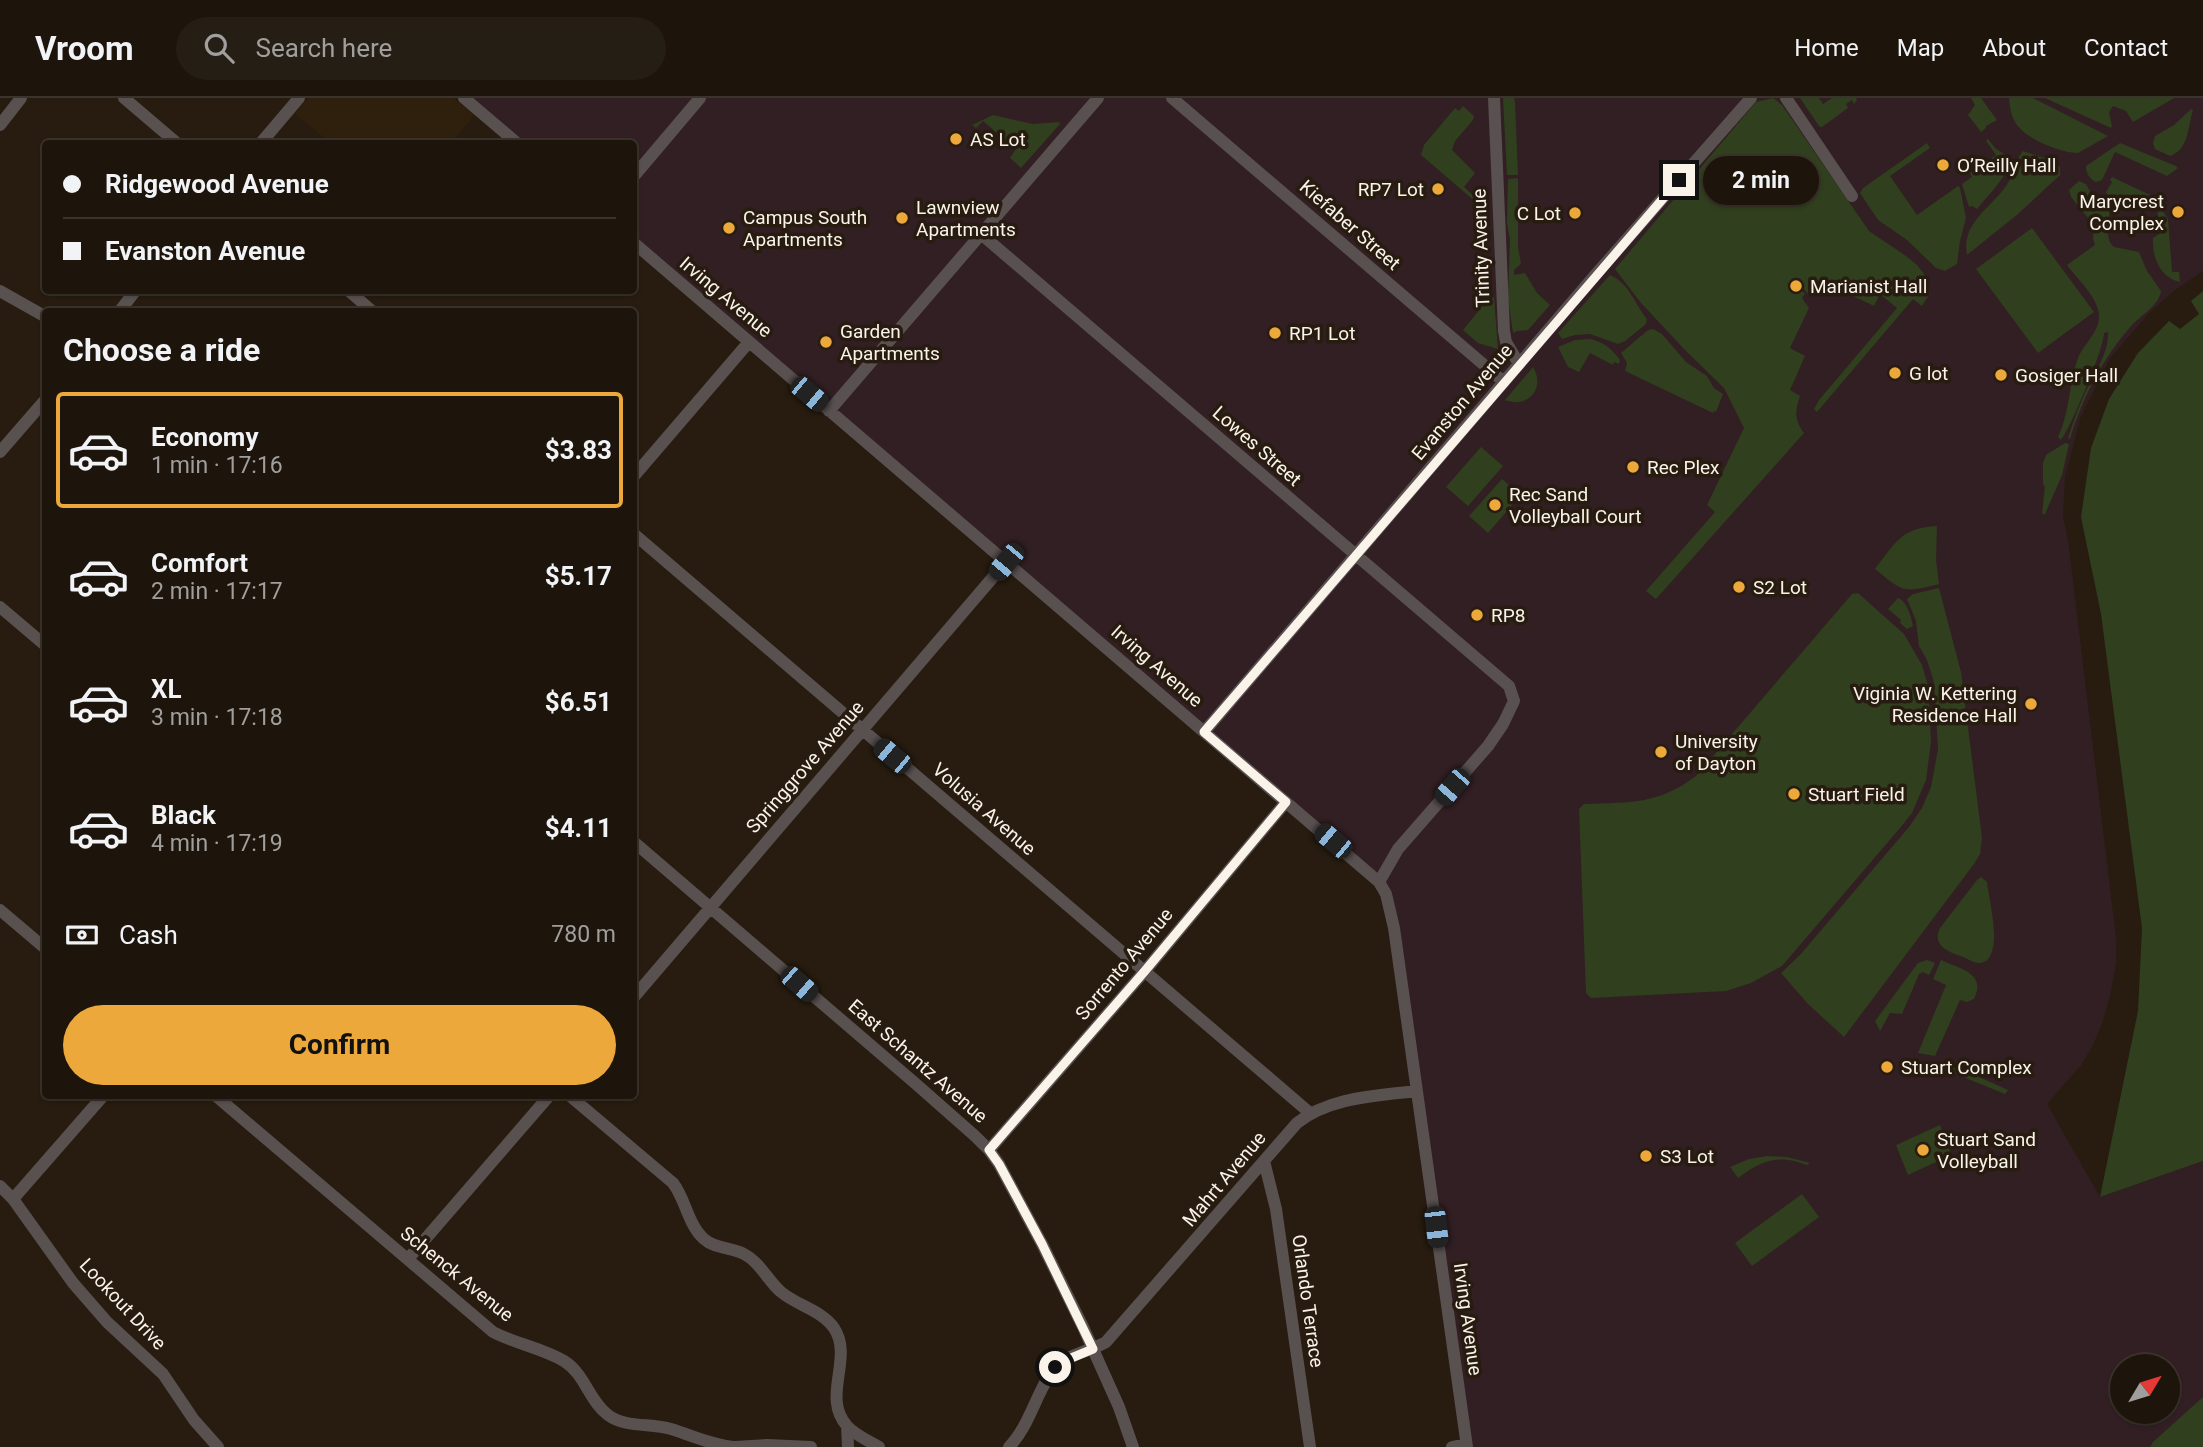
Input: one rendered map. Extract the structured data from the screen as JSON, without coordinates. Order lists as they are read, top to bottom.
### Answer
{
  "streets": {
    "street": [
      "Kiefaber Street",
      "Trinity Avenue",
      "Irving Avenue",
      "Evanston Avenue",
      "Lowes Street",
      "Springgrove Avenue",
      "Volusia Avenue",
      "Sorrento Avenue",
      "East Schantz Avenue",
      "Mahrt Avenue",
      "Schenck Avenue",
      "Orlando Terrace",
      "Lookout Drive"
    ]
  },
  "crossings": [
    ["Kiefaber Street", "Evanston Avenue"],
    ["Trinity Avenue", "Evanston Avenue"],
    ["Irving Avenue", "Evanston Avenue"],
    ["Irving Avenue", "Lowes Street"],
    ["Irving Avenue", "Springgrove Avenue"],
    ["Irving Avenue", "Sorrento Avenue"],
    ["Irving Avenue", "Mahrt Avenue"],
    ["Evanston Avenue", "Lowes Street"],
    ["Springgrove Avenue", "Volusia Avenue"],
    ["Springgrove Avenue", "East Schantz Avenue"],
    ["Volusia Avenue", "Sorrento Avenue"],
    ["Volusia Avenue", "Mahrt Avenue"],
    ["Sorrento Avenue", "East Schantz Avenue"],
    ["East Schantz Avenue", "Mahrt Avenue"],
    ["Mahrt Avenue", "Orlando Terrace"]
  ],
  "places": [
    "AS Lot",
    "O’Reilly Hall",
    "RP7 Lot",
    "Marycrest Complex",
    "C Lot",
    "Lawnview Apartments",
    "Campus South Apartments",
    "Marianist Hall",
    "RP1 Lot",
    "Garden Apartments",
    "G lot",
    "Gosiger Hall",
    "Rec Plex",
    "Rec Sand Volleyball Court",
    "S2 Lot",
    "RP8",
    "Viginia W. Kettering Residence Hall",
    "University of Dayton",
    "Stuart Field",
    "Stuart Complex",
    "Stuart Sand Volleyball",
    "S3 Lot"
  ],
  "north": "top right",
  "page": {
    "header": "Vroom",
    "search": "Search here",
    "nav": [
      "Home",
      "Map",
      "About",
      "Contact"
    ],
    "banner": ["Ridgewood Avenue", "Evanston Avenue"],
    "bubble": "2 min",
    "heading": "Choose a ride",
    "list": [
      {
        "name": "Economy",
        "note": "1 min · 17:16",
        "value": "$3.83"
      },
      {
        "name": "Comfort",
        "note": "2 min · 17:17",
        "value": "$5.17"
      },
      {
        "name": "XL",
        "note": "3 min · 17:18",
        "value": "$6.51"
      },
      {
        "name": "Black",
        "note": "4 min · 17:19",
        "value": "$4.11"
      }
    ],
    "pay": ["Cash", "780 m"],
    "buttons": "Confirm"
  }
}
